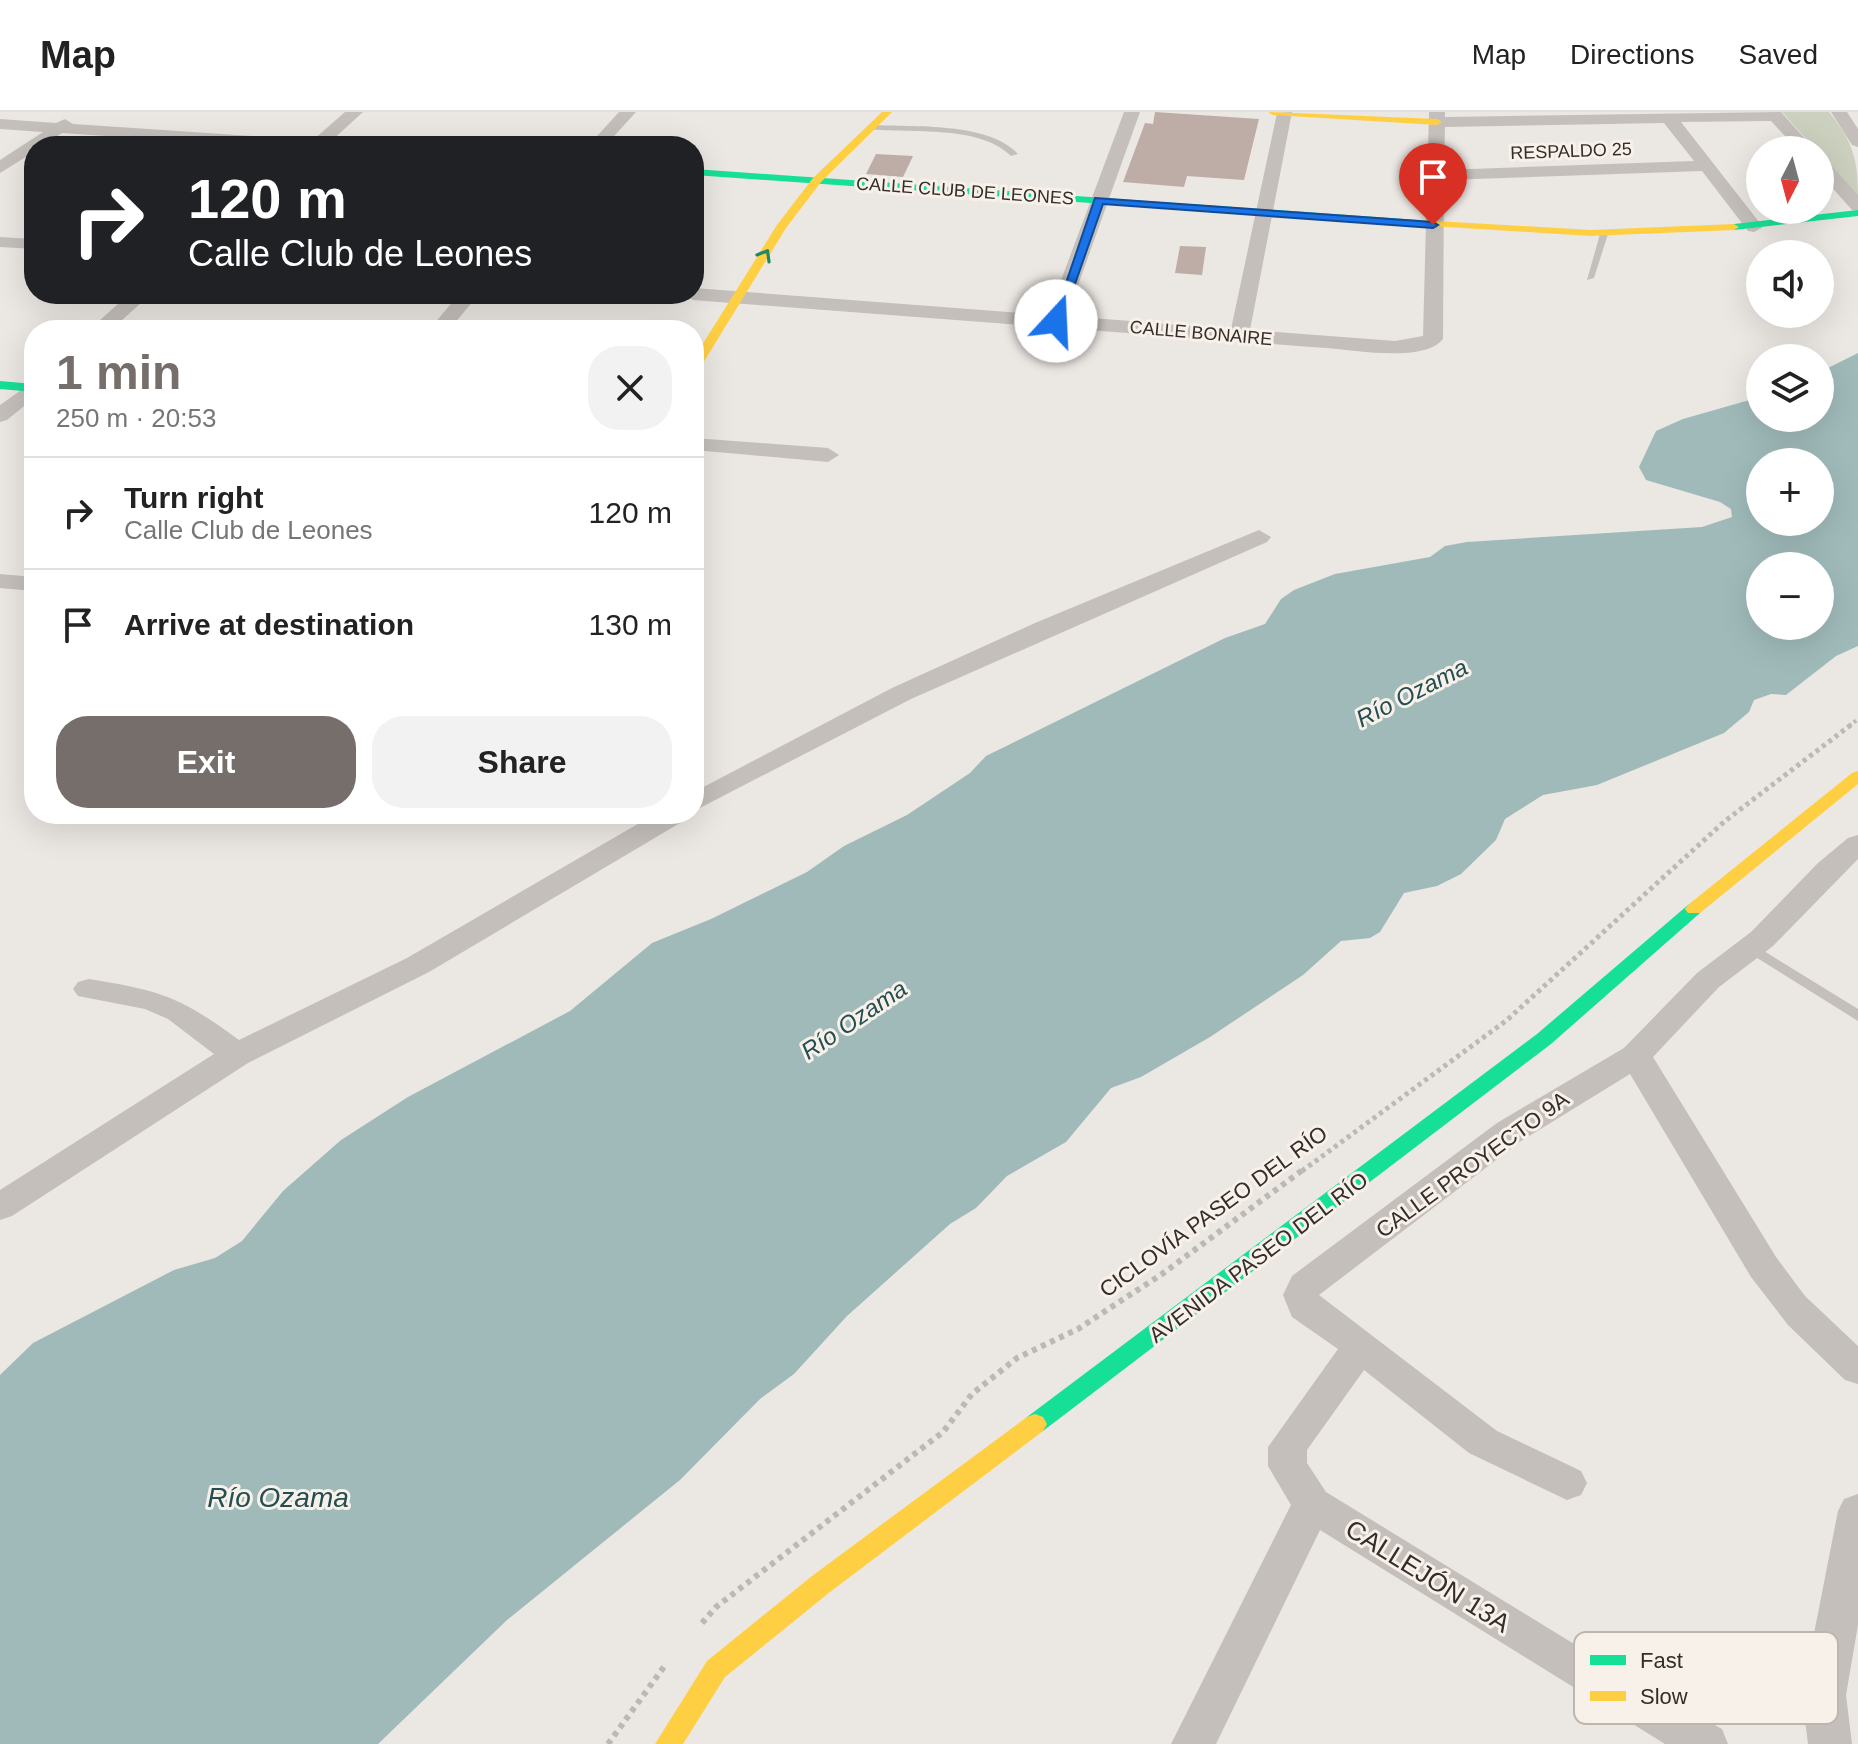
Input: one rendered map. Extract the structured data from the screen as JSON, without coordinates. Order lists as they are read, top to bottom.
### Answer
{
  "streets": {
    "street": [
      "RESPALDO 25",
      "CALLE CLUB DE LEONES",
      "CALLE BONAIRE",
      "CALLE PROYECTO 9A",
      "AVENIDA PASEO DEL RÍO",
      "CALLEJÓN 13A"
    ],
    "path": ["CICLOVÍA PASEO DEL RÍO"]
  },
  "crossings": [
    ["CALLE CLUB DE LEONES", "CALLE BONAIRE"],
    ["CALLE PROYECTO 9A", "CALLEJÓN 13A"]
  ],
  "water": ["Río Ozama"],
  "legend": ["Fast", "Slow"],
  "north": "bottom",
  "page": {
    "header": "Map",
    "nav": ["Map", "Directions", "Saved"],
    "map_buttons": ["+", "−"],
    "turn": ["120 m", "Calle Club de Leones"],
    "heading": ["1 min", "250 m · 20:53"],
    "list": [
      {
        "name": "Turn right",
        "note": "Calle Club de Leones",
        "value": "120 m"
      },
      {
        "name": "Arrive at destination",
        "value": "130 m"
      }
    ],
    "buttons": ["Exit", "Share"]
  }
}
